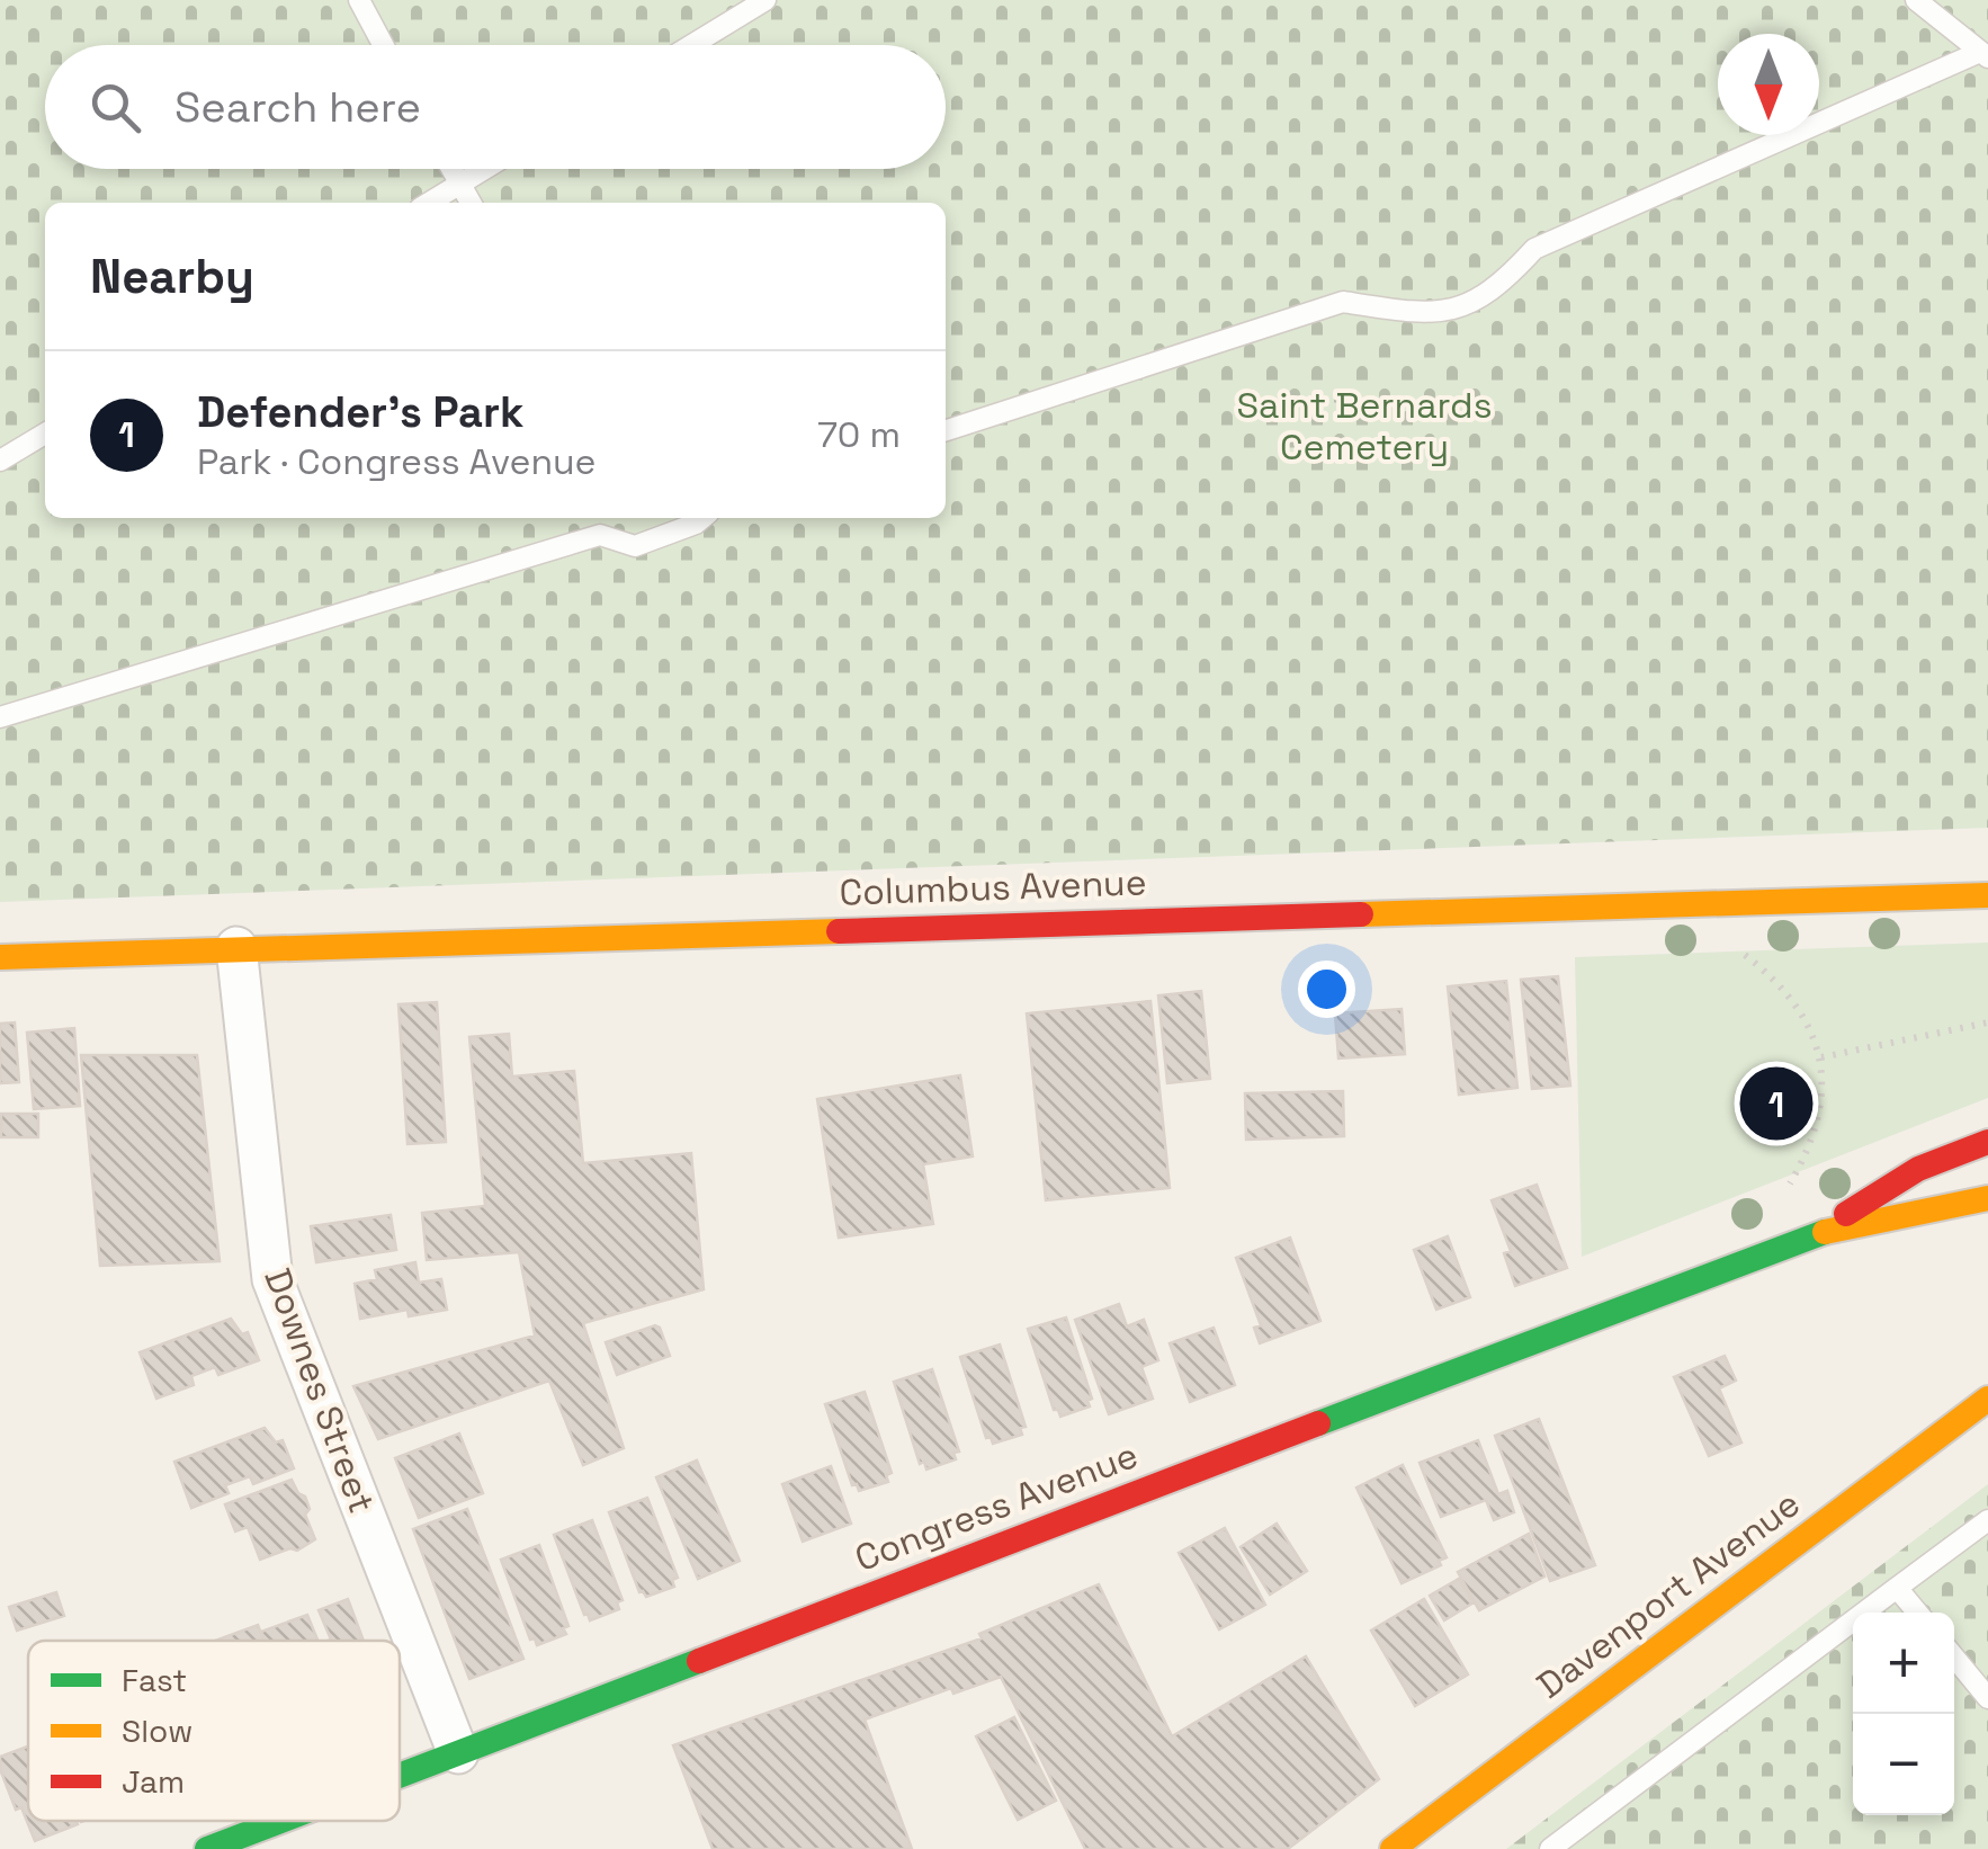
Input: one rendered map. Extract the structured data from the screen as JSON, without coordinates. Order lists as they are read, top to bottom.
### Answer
{
  "streets": {
    "main road": ["Columbus Avenue", "Congress Avenue", "Davenport Avenue"],
    "street": ["Downes Street"]
  },
  "crossings": [
    ["Columbus Avenue", "Downes Street"],
    ["Downes Street", "Congress Avenue"]
  ],
  "parks": ["Saint Bernards Cemetery"],
  "legend": ["Fast", "Slow", "Jam"],
  "north": "bottom",
  "page": {
    "search": "Search here",
    "heading": "Nearby",
    "list": [
      {
        "mark": "1",
        "name": "Defender's Park",
        "note": "Park · Congress Avenue",
        "value": "70 m"
      }
    ],
    "pins": "1",
    "map_buttons": ["+", "−"]
  }
}
